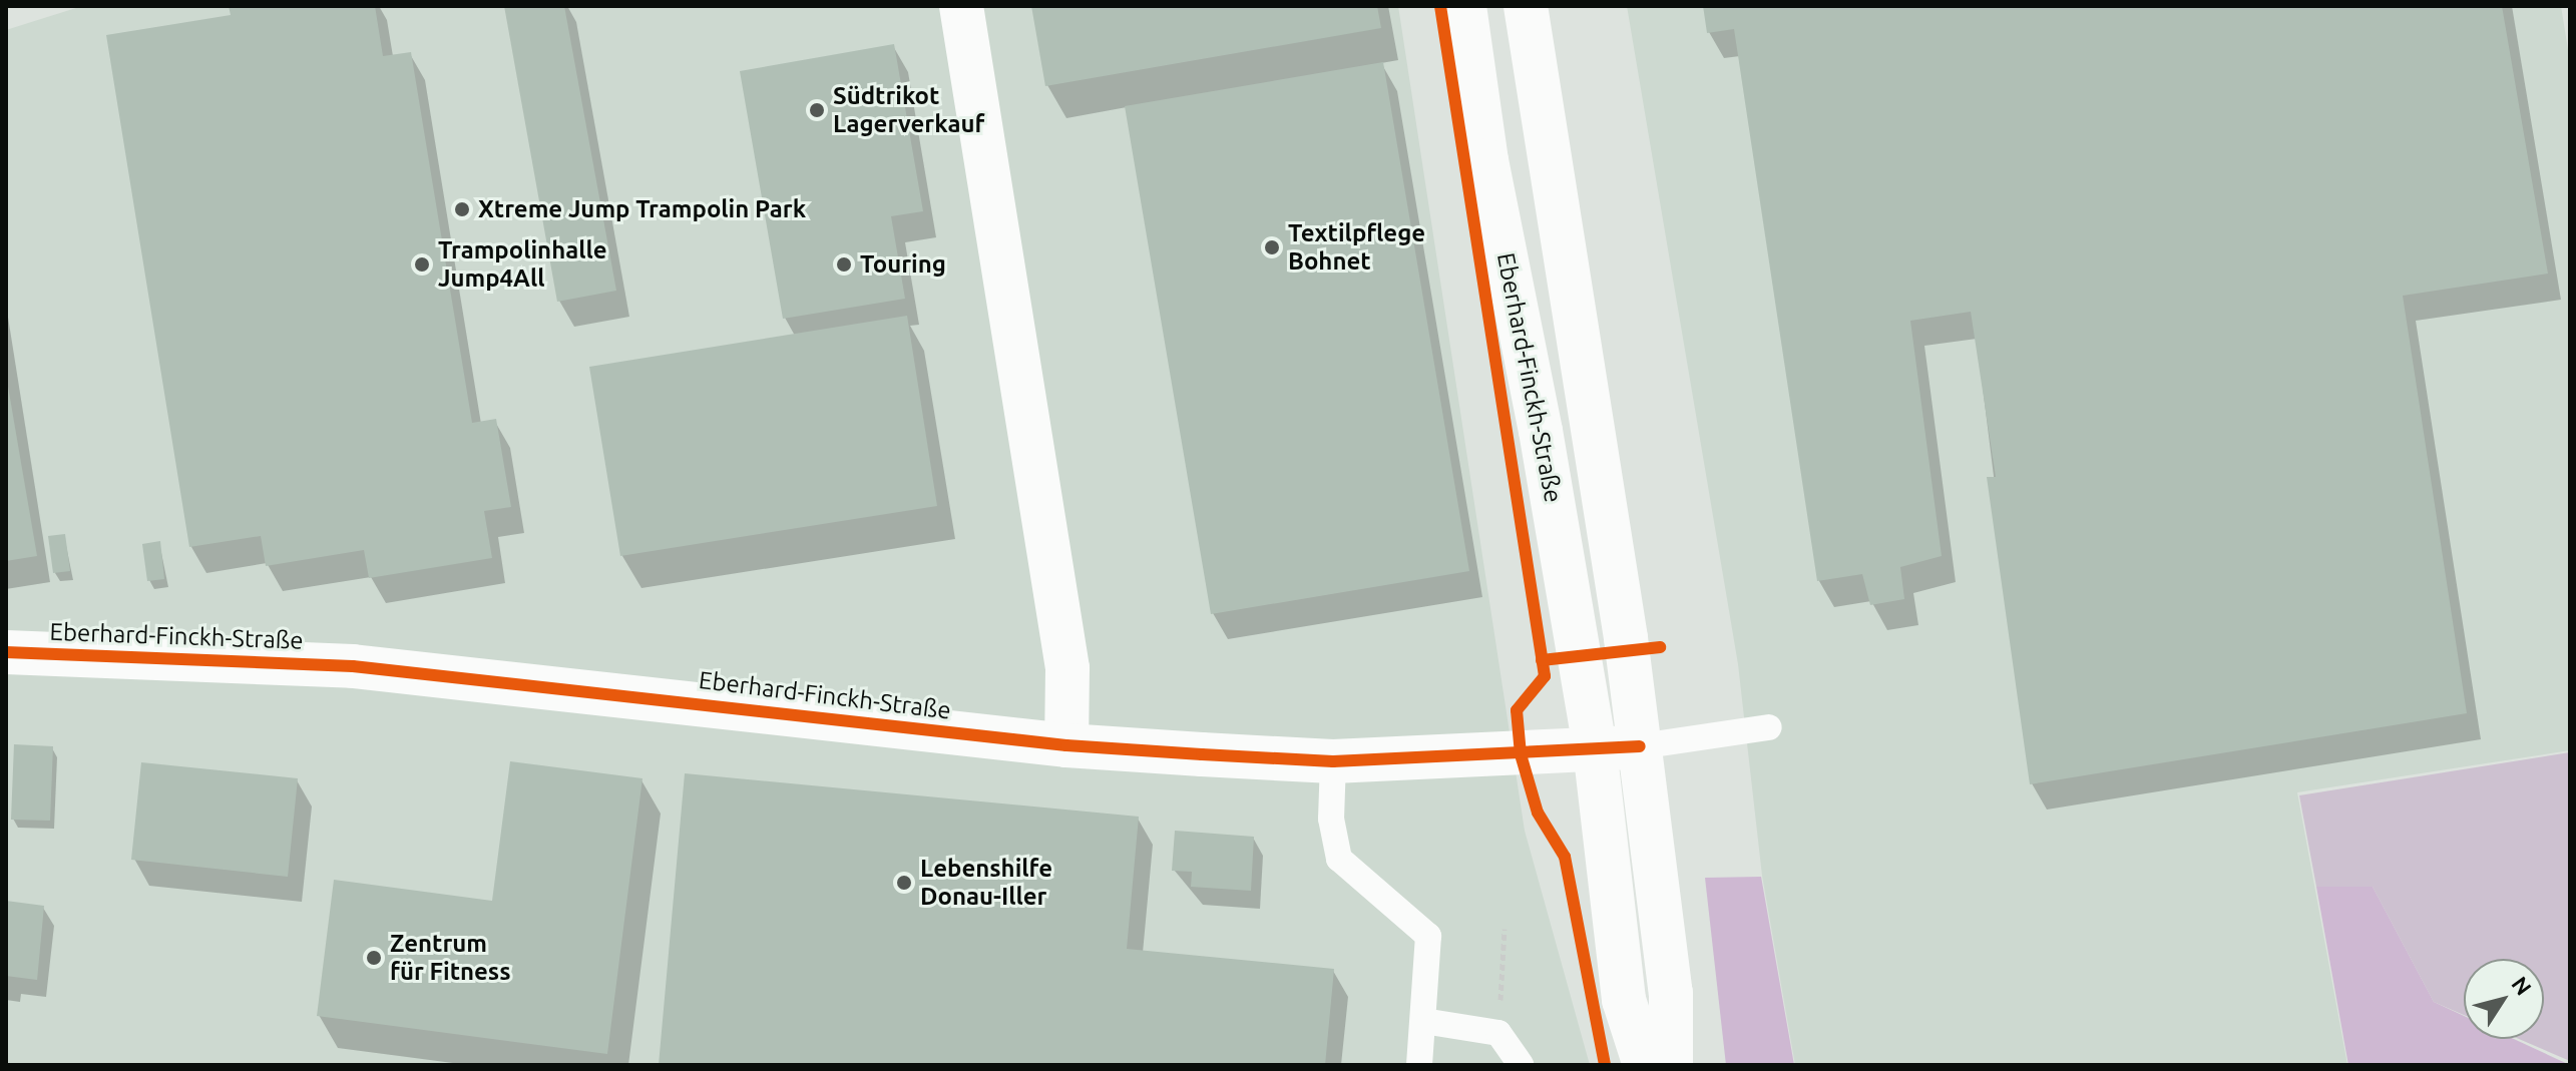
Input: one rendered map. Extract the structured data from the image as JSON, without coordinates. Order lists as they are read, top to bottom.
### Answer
{
  "streets": {
    "street": ["Eberhard-Finckh-Straße"]
  },
  "places": [
    "Südtrikot Lagerverkauf",
    "Xtreme Jump Trampolin Park",
    "Textilpflege Bohnet",
    "Trampolinhalle Jump4All",
    "Touring",
    "Lebenshilfe Donau-Iller",
    "Zentrum für Fitness"
  ],
  "north": "top right"
}
